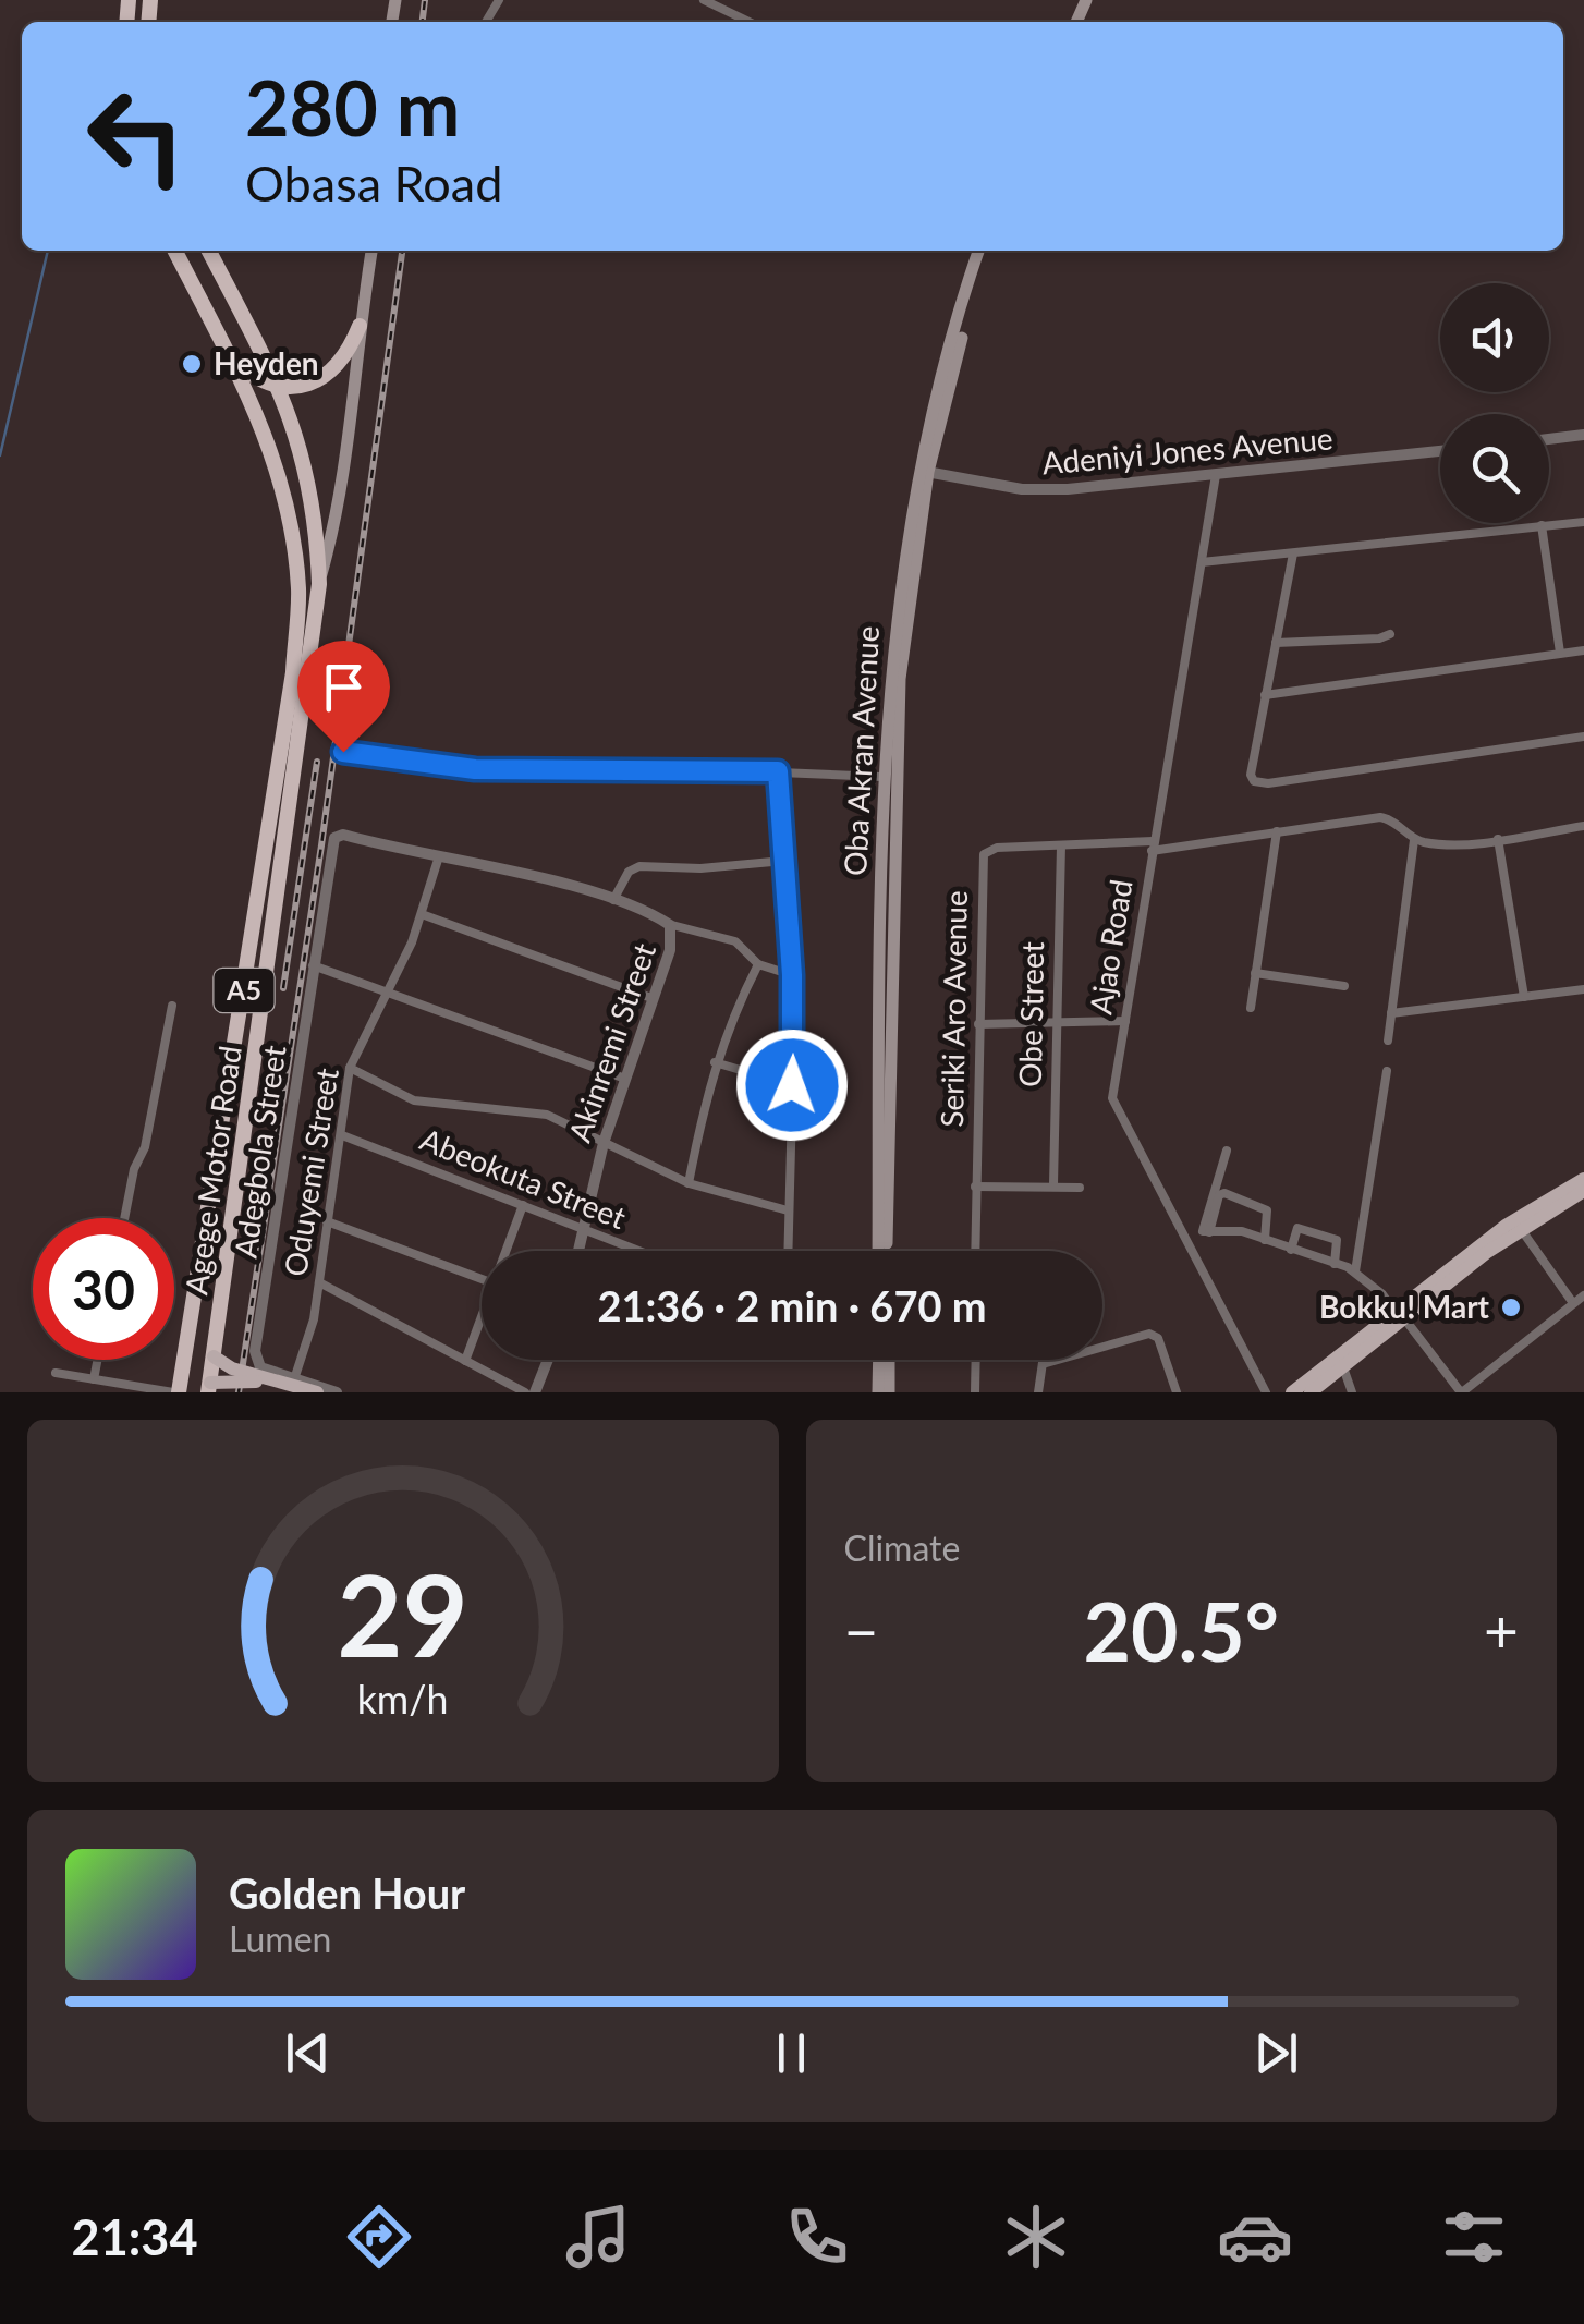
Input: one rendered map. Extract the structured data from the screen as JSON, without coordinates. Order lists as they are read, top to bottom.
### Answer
{
  "streets": {
    "highway": ["A5", "Agege Motor Road"],
    "main road": ["Oba Akran Avenue"],
    "street": [
      "Adeniyi Jones Avenue",
      "Ajao Road",
      "Seriki Aro Avenue",
      "Obe Street",
      "Akinremi Street",
      "Adegbola Street",
      "Oduyemi Street",
      "Abeokuta Street"
    ]
  },
  "crossings": [
    ["Adeniyi Jones Avenue", "Oba Akran Avenue"],
    ["Adeniyi Jones Avenue", "Ajao Road"],
    ["Ajao Road", "Seriki Aro Avenue"],
    ["A5", "Agege Motor Road"],
    ["Seriki Aro Avenue", "Obe Street"],
    ["Akinremi Street", "Adegbola Street"],
    ["Akinremi Street", "Oduyemi Street"],
    ["Akinremi Street", "Abeokuta Street"],
    ["Adegbola Street", "Oduyemi Street"],
    ["Oduyemi Street", "Abeokuta Street"]
  ],
  "places": ["Heyden", "Bokku! Mart"],
  "page": {
    "turn": ["280 m", "Obasa Road"],
    "limit": "30",
    "trip": "21:36 · 2 min · 670 m",
    "tile": "Climate",
    "heat": ["−", "20.5°", "+"],
    "song": ["Golden Hour", "Lumen"],
    "tabs": "21:34",
    "gauge": ["29", "km/h"]
  }
}
